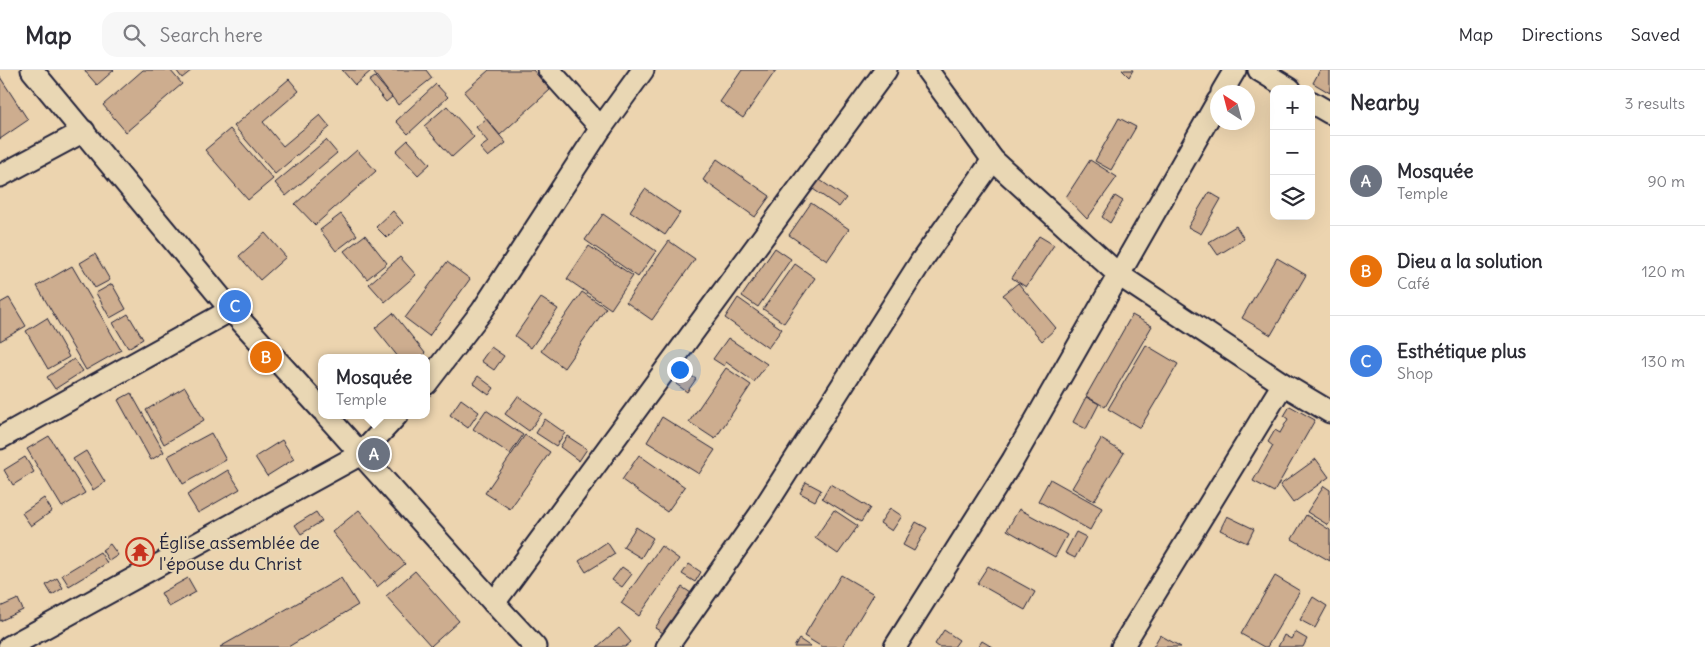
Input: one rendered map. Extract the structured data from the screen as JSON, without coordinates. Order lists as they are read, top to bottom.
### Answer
{
  "places": {
    "temple": ["Église assemblée de l'épouse du Christ"]
  },
  "north": "top left",
  "page": {
    "header": "Map",
    "search": "Search here",
    "nav": ["Map", "Directions", "Saved"],
    "heading": ["Nearby", "3 results"],
    "map_buttons": ["+", "−"],
    "list": [
      {
        "mark": "A",
        "name": "Mosquée",
        "note": "Temple",
        "value": "90 m"
      },
      {
        "mark": "B",
        "name": "Dieu a la solution",
        "note": "Café",
        "value": "120 m"
      },
      {
        "mark": "C",
        "name": "Esthétique plus",
        "note": "Shop",
        "value": "130 m"
      }
    ],
    "pins": ["C", "B", "A"],
    "popup": ["Mosquée", "Temple"]
  }
}
